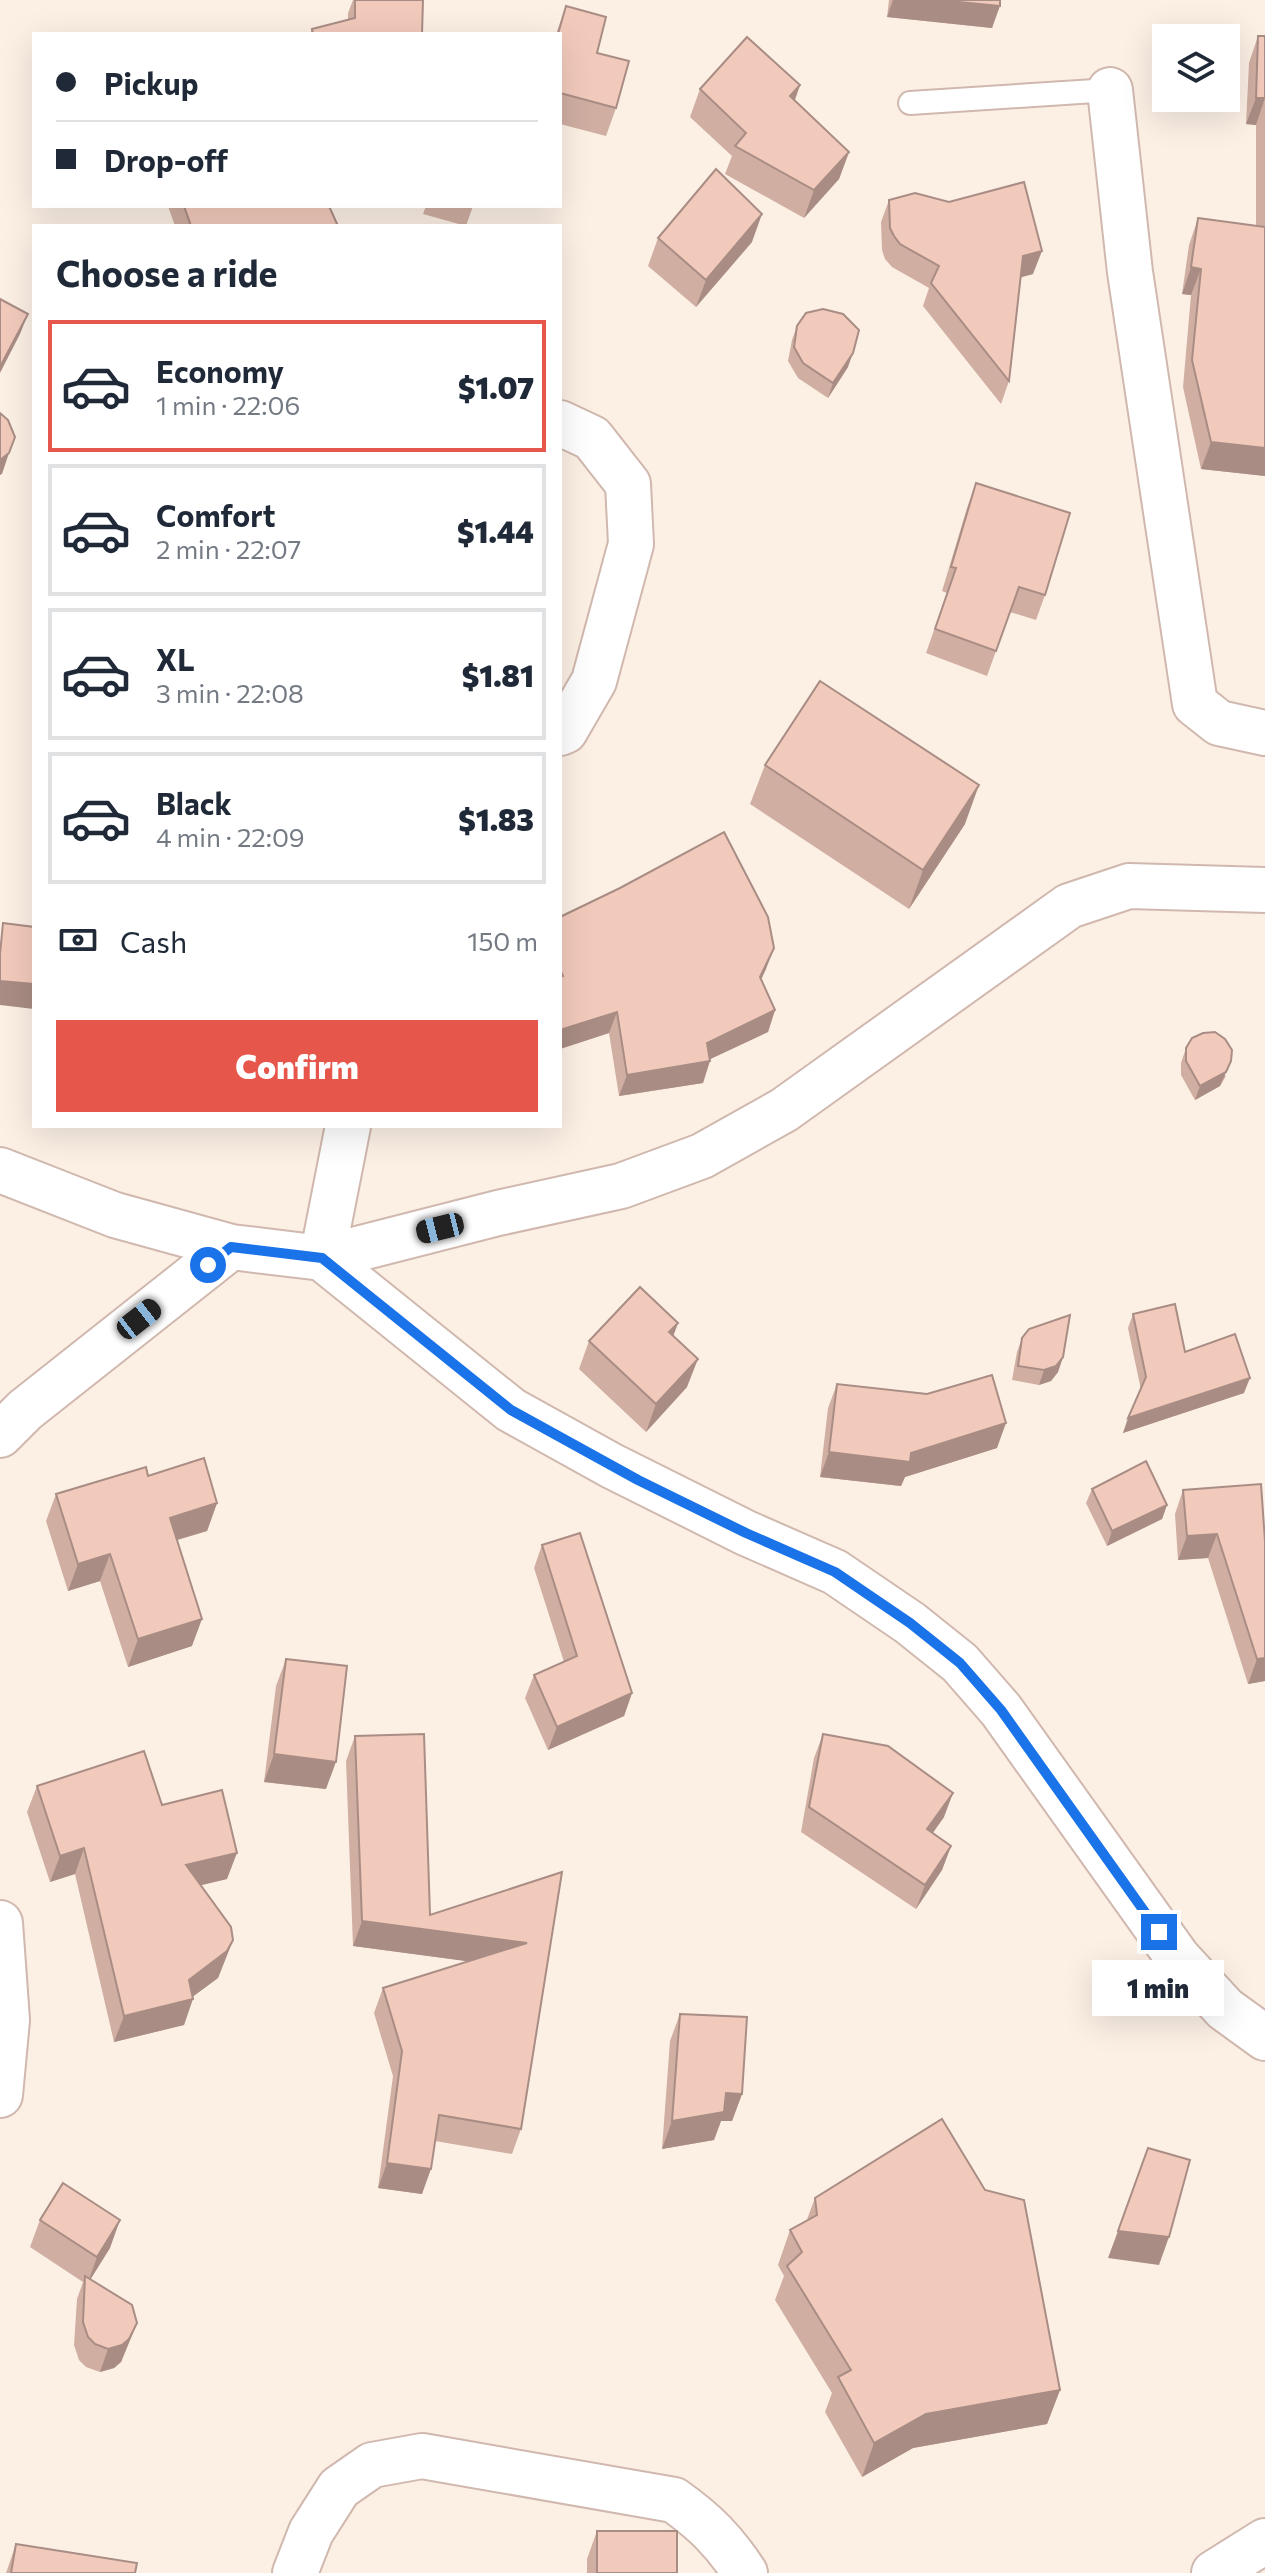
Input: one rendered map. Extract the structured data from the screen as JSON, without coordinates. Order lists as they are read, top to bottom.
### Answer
{
  "page": {
    "banner": ["Pickup", "Drop-off"],
    "heading": "Choose a ride",
    "list": [
      {
        "name": "Economy",
        "note": "1 min · 22:06",
        "value": "$1.07"
      },
      {
        "name": "Comfort",
        "note": "2 min · 22:07",
        "value": "$1.44"
      },
      {
        "name": "XL",
        "note": "3 min · 22:08",
        "value": "$1.81"
      },
      {
        "name": "Black",
        "note": "4 min · 22:09",
        "value": "$1.83"
      }
    ],
    "pay": ["Cash", "150 m"],
    "buttons": "Confirm",
    "bubble": "1 min"
  }
}
